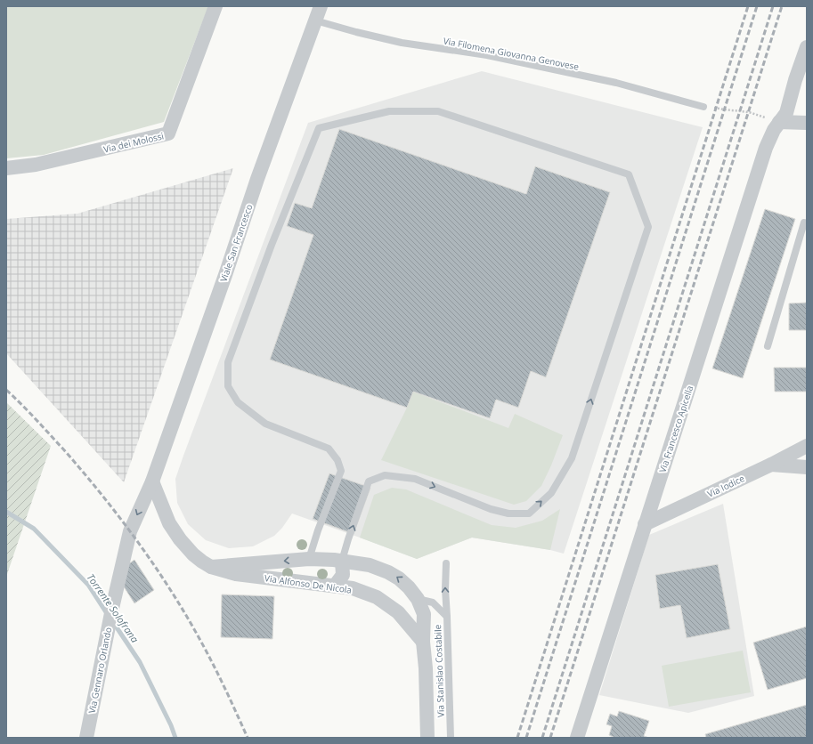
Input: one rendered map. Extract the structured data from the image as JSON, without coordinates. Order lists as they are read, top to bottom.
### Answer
{
  "streets": {
    "street": [
      "Via dei Molossi",
      "Viale San Francesco",
      "Via Francesco Apicella",
      "Via Iodice",
      "Via Alfonso De Nicola",
      "Via Gennaro Orlando"
    ],
    "lane": ["Via Filomena Giovanna Genovese", "Via Stanislao Costabile"]
  },
  "crossings": [
    ["Via Filomena Giovanna Genovese", "Viale San Francesco"],
    ["Viale San Francesco", "Via Alfonso De Nicola"],
    ["Viale San Francesco", "Via Gennaro Orlando"],
    ["Via Francesco Apicella", "Via Iodice"],
    ["Via Alfonso De Nicola", "Via Gennaro Orlando"],
    ["Via Alfonso De Nicola", "Via Stanislao Costabile"]
  ],
  "one_way": ["Via Gennaro Orlando"],
  "water": ["Torrente Solofrana"]
}
